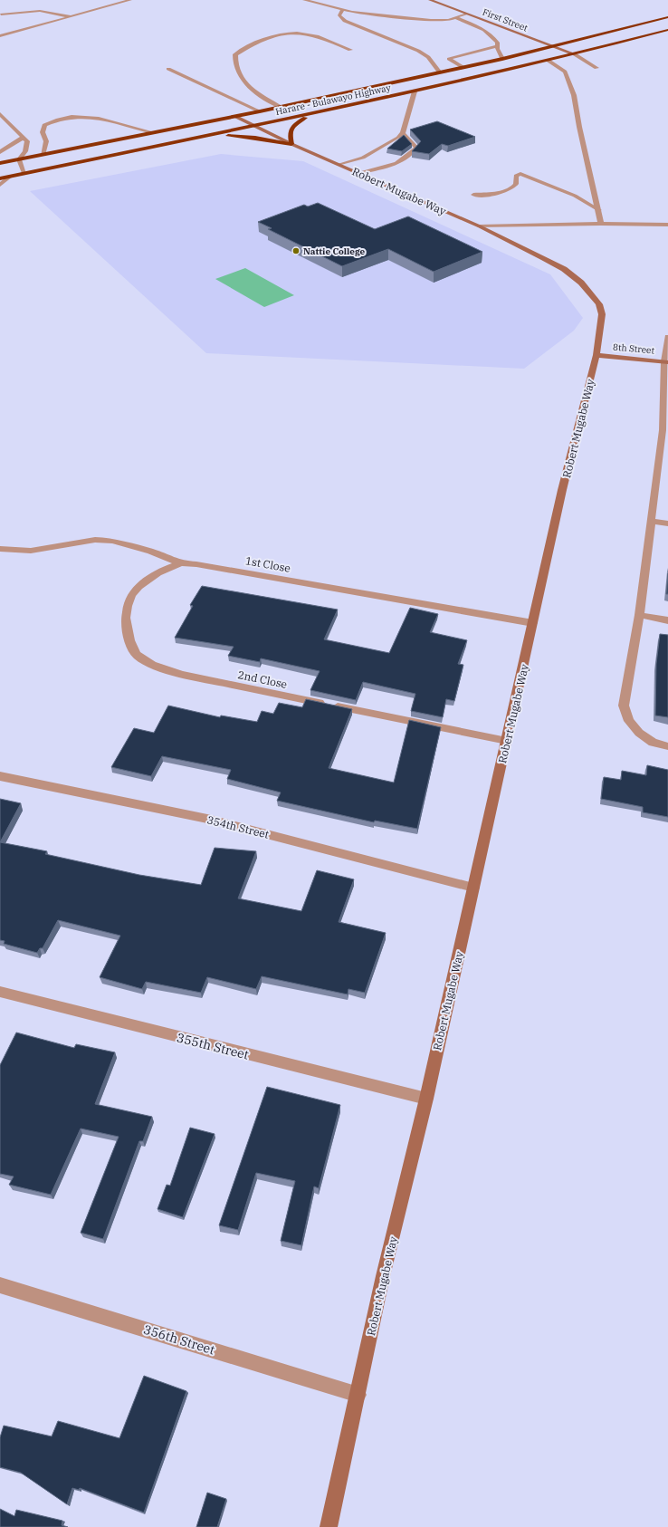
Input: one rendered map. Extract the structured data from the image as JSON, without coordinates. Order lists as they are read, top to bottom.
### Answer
{
  "streets": {
    "highway": ["Harare - Bulawayo Highway"],
    "street": [
      "First Street",
      "Robert Mugabe Way",
      "8th Street",
      "1st Close",
      "2nd Close",
      "354th Street",
      "355th Street",
      "356th Street"
    ]
  },
  "crossings": [
    ["First Street", "Harare - Bulawayo Highway"],
    ["Harare - Bulawayo Highway", "Robert Mugabe Way"],
    ["Robert Mugabe Way", "8th Street"],
    ["Robert Mugabe Way", "1st Close"],
    ["Robert Mugabe Way", "2nd Close"],
    ["Robert Mugabe Way", "354th Street"],
    ["Robert Mugabe Way", "355th Street"],
    ["Robert Mugabe Way", "356th Street"],
    ["1st Close", "2nd Close"]
  ],
  "places": ["Nattie College"]
}
